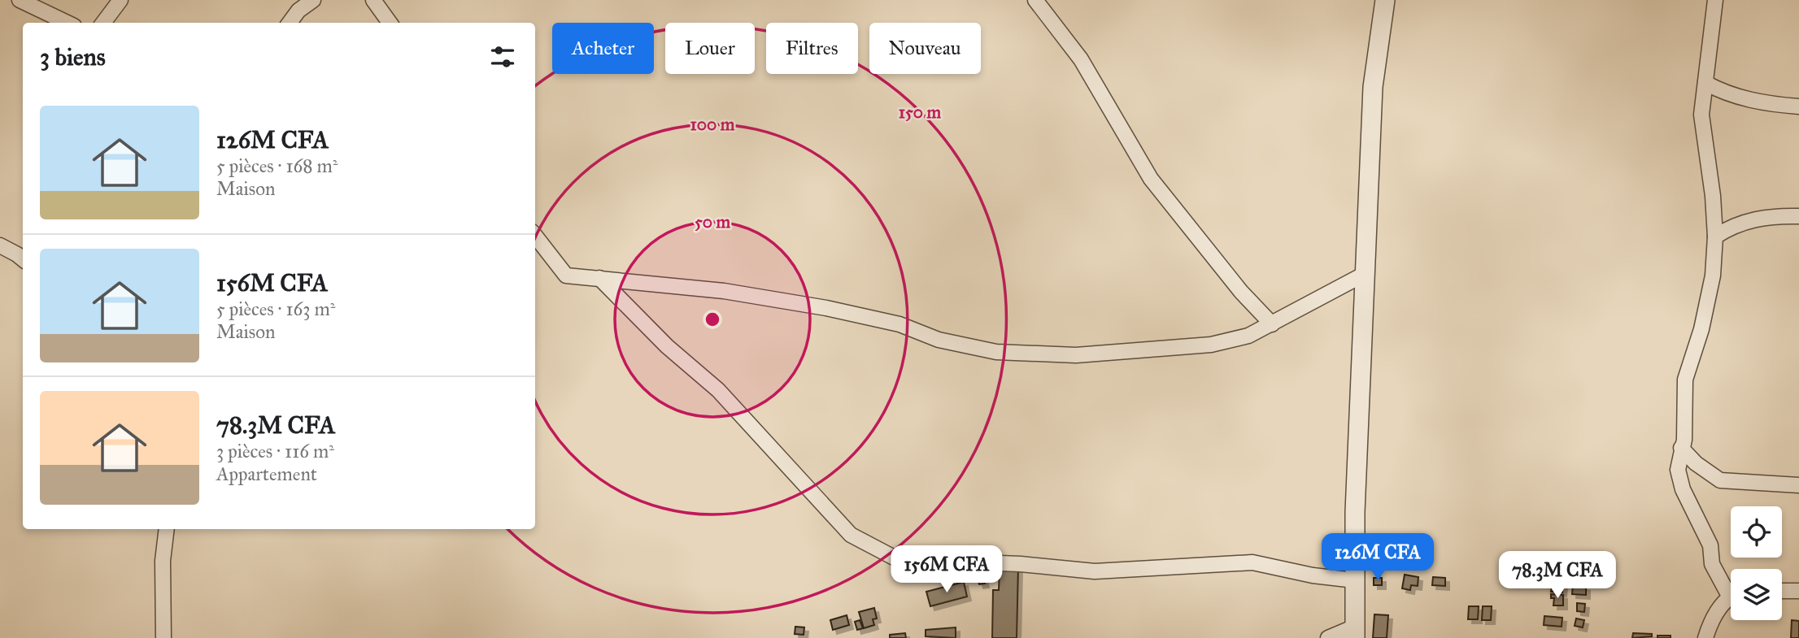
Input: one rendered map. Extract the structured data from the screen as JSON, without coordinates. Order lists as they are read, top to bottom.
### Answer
{
  "page": {
    "chip": [
      "Acheter",
      "Louer",
      "Filtres",
      "Nouveau"
    ],
    "heading": "3 biens",
    "list": [
      {
        "name": "126M CFA",
        "note": "5 pièces · 168 m² · Maison"
      },
      {
        "name": "156M CFA",
        "note": "5 pièces · 163 m² · Maison"
      },
      {
        "name": "78.3M CFA",
        "note": "3 pièces · 116 m² · Appartement"
      }
    ],
    "price": ["126M CFA", "156M CFA", "78.3M CFA"]
  },
  "rings": ["150 m", "100 m", "50 m"]
}
